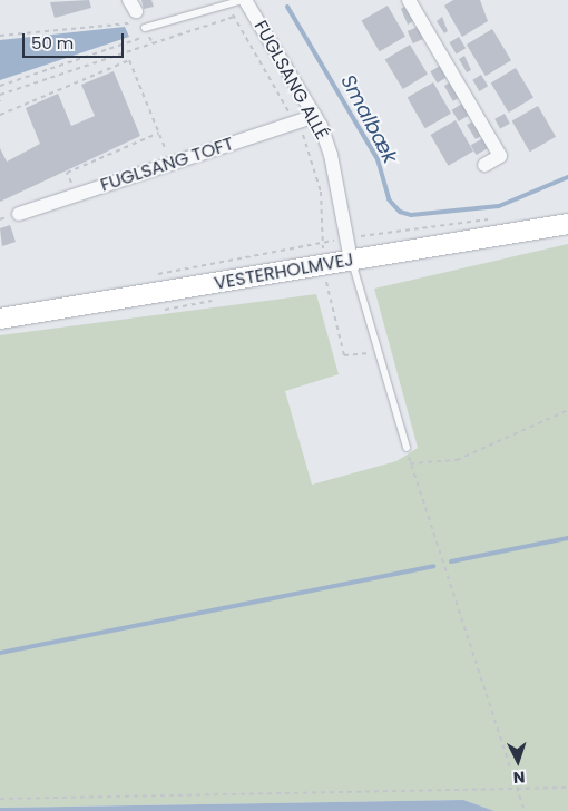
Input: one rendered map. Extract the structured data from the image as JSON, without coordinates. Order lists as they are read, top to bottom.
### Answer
{
  "streets": {
    "street": ["FUGLSANG ALLÉ", "FUGLSANG TOFT", "VESTERHOLMVEJ"]
  },
  "crossings": [
    ["FUGLSANG ALLÉ", "FUGLSANG TOFT"],
    ["FUGLSANG ALLÉ", "VESTERHOLMVEJ"]
  ],
  "water": ["Smalbæk"],
  "scale_bar": "50 m",
  "north": "bottom"
}
